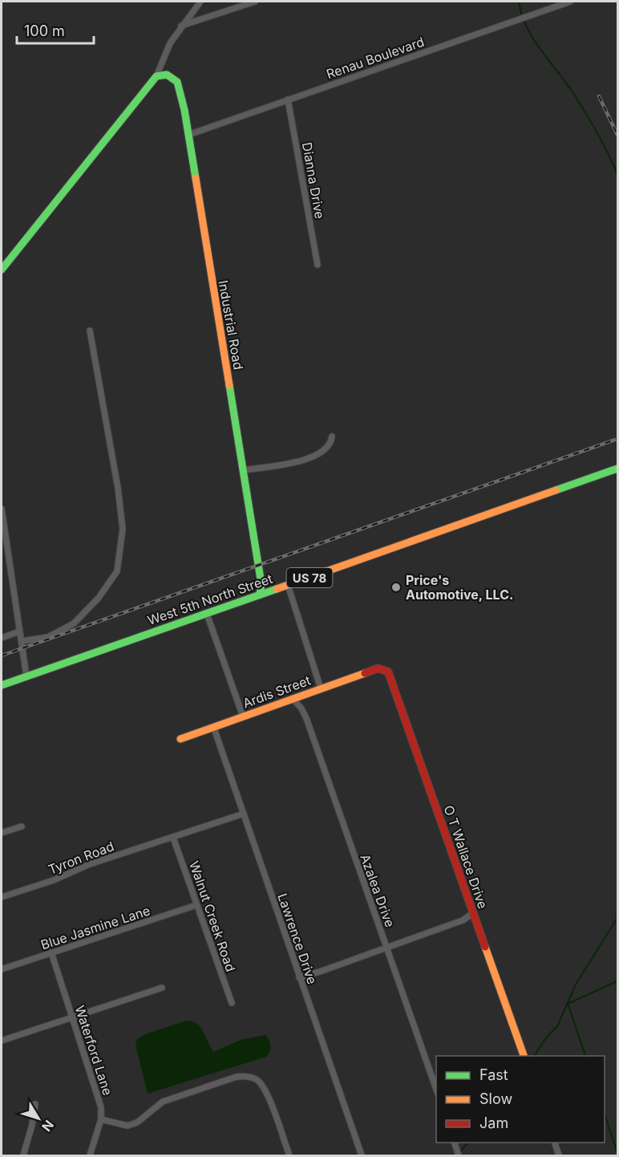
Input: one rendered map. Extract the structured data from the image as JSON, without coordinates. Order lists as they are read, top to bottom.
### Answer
{
  "streets": {
    "street": [
      "Renau Boulevard",
      "Dianna Drive",
      "Industrial Road",
      "US 78",
      "West 5th North Street",
      "Ardis Street",
      "O T Wallace Drive",
      "Tyron Road",
      "Azalea Drive",
      "Walnut Creek Road",
      "Blue Jasmine Lane",
      "Lawrence Drive",
      "Waterford Lane"
    ]
  },
  "crossings": [
    ["Renau Boulevard", "Dianna Drive"],
    ["Renau Boulevard", "Industrial Road"],
    ["Industrial Road", "West 5th North Street"],
    ["Ardis Street", "O T Wallace Drive"],
    ["Ardis Street", "Azalea Drive"],
    ["Ardis Street", "Lawrence Drive"],
    ["Tyron Road", "Walnut Creek Road"],
    ["Tyron Road", "Lawrence Drive"],
    ["Walnut Creek Road", "Blue Jasmine Lane"],
    ["Blue Jasmine Lane", "Waterford Lane"]
  ],
  "places": ["Price's Automotive, LLC."],
  "legend": ["Fast", "Slow", "Jam"],
  "scale_bar": "100 m",
  "north": "bottom right"
}
